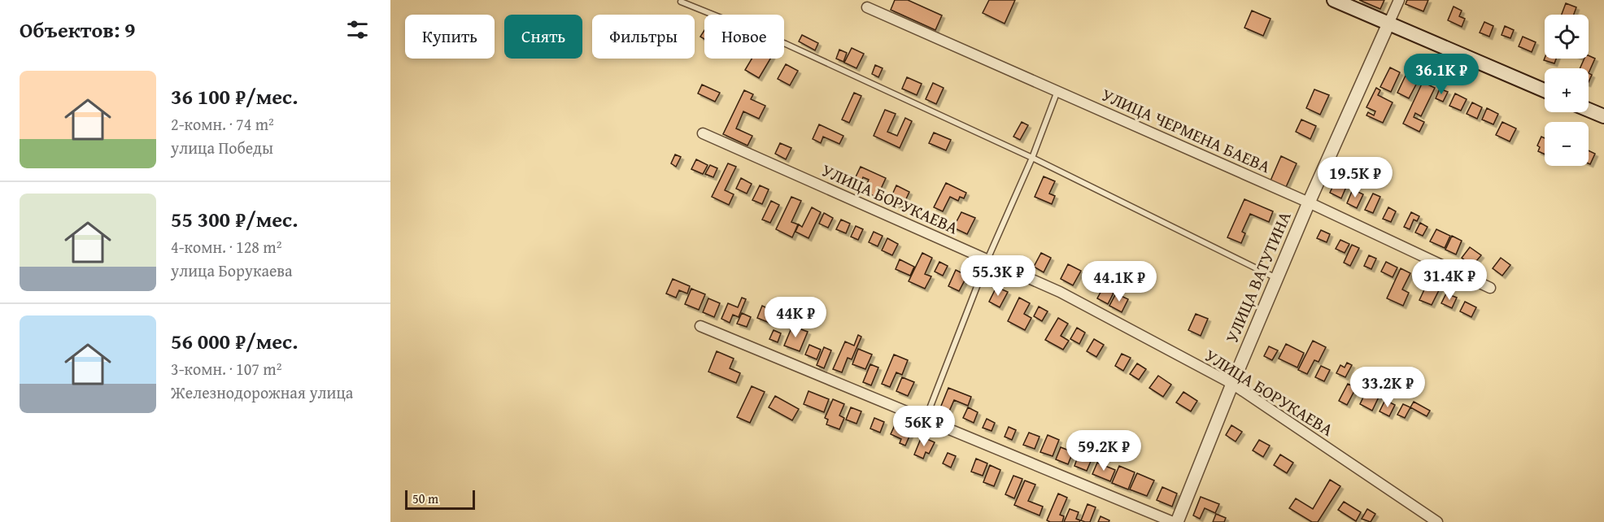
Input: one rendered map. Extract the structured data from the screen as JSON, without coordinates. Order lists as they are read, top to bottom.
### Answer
{
  "streets": {
    "street": ["УЛИЦА ЧЕРМЕНА БАЕВА", "УЛИЦА БОРУКАЕВА", "УЛИЦА ВАТУТИНА"]
  },
  "crossings": [
    ["УЛИЦА ЧЕРМЕНА БАЕВА", "УЛИЦА ВАТУТИНА"],
    ["УЛИЦА БОРУКАЕВА", "УЛИЦА ВАТУТИНА"]
  ],
  "scale_bar": "50 m",
  "page": {
    "heading": "Объектов: 9",
    "map_buttons": ["+", "−"],
    "chip": [
      "Купить",
      "Снять",
      "Фильтры",
      "Новое"
    ],
    "price": [
      "36.1K ₽",
      "19.5K ₽",
      "55.3K ₽",
      "31.4K ₽",
      "44.1K ₽",
      "44K ₽",
      "33.2K ₽",
      "56K ₽",
      "59.2K ₽"
    ],
    "list": [
      {
        "name": "36 100 ₽/мес.",
        "note": "2-комн. · 74 m² · улица Победы"
      },
      {
        "name": "55 300 ₽/мес.",
        "note": "4-комн. · 128 m² · улица Борукаева"
      },
      {
        "name": "56 000 ₽/мес.",
        "note": "3-комн. · 107 m² · Железнодорожная улица"
      }
    ],
    "scale": "50 m"
  }
}
